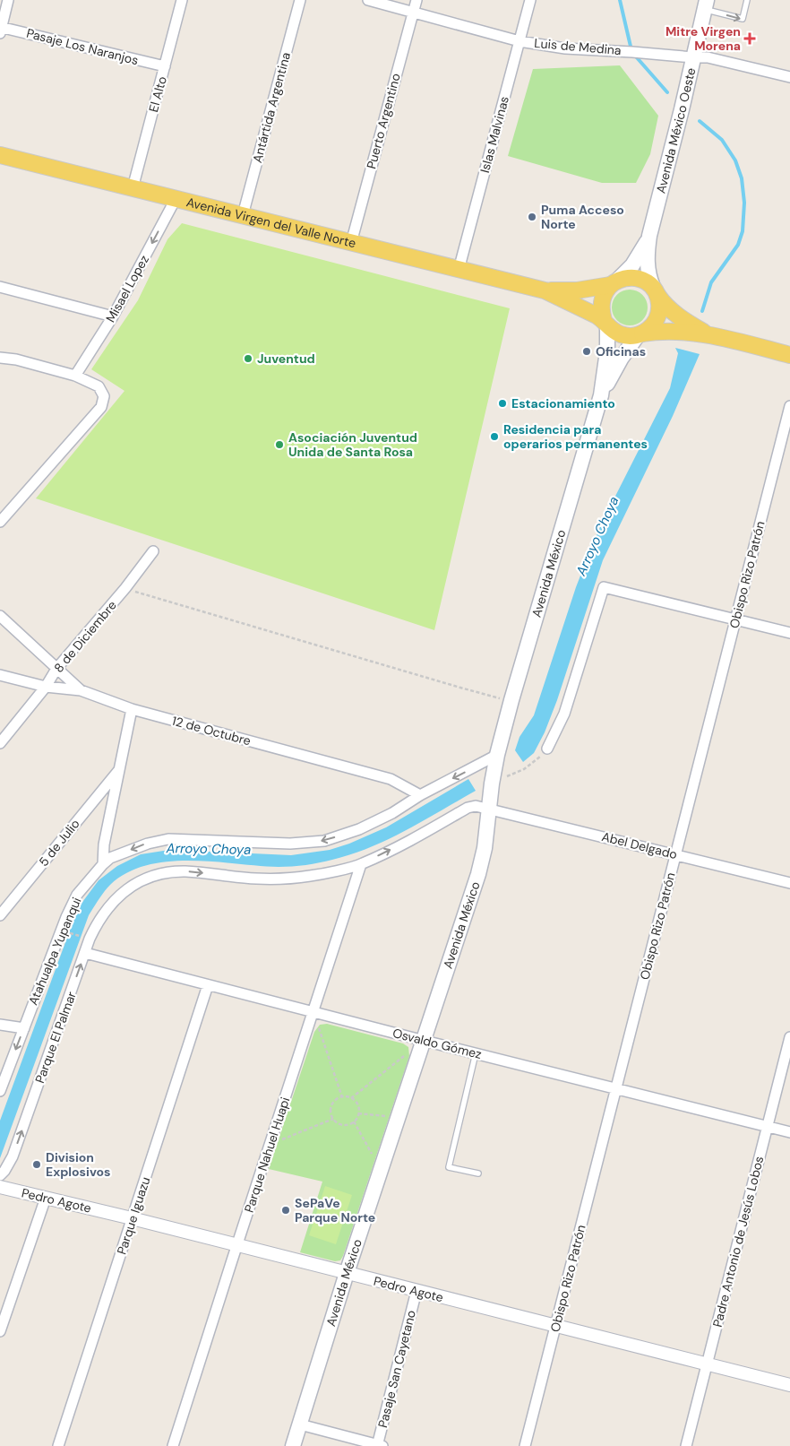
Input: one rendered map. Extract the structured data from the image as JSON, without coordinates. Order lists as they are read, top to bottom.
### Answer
{
  "streets": {
    "main road": ["Avenida México Oeste", "Avenida Virgen del Valle Norte", "Avenida México"],
    "street": [
      "Pasaje Los Naranjos",
      "Luis de Medina",
      "El Alto",
      "Antártida Argentina",
      "Puerto Argentino",
      "Islas Malvinas",
      "Misael Lopez",
      "Obispo Rizo Patrón",
      "8 de Diciembre",
      "12 de Octubre",
      "5 de Julio",
      "Abel Delgado",
      "Atahualpa Yupanqui",
      "Parque El Palmar",
      "Osvaldo Gómez",
      "Parque Nahuel Huapi",
      "Pedro Agote",
      "Parque Iguazu",
      "Padre Antonio de Jesús Lobos",
      "Pasaje San Cayetano"
    ]
  },
  "crossings": [
    ["Pasaje Los Naranjos", "El Alto"],
    ["Luis de Medina", "Puerto Argentino"],
    ["Luis de Medina", "Avenida México Oeste"],
    ["Luis de Medina", "Islas Malvinas"],
    ["El Alto", "Avenida Virgen del Valle Norte"],
    ["Antártida Argentina", "Avenida Virgen del Valle Norte"],
    ["Puerto Argentino", "Avenida Virgen del Valle Norte"],
    ["Avenida México Oeste", "Avenida Virgen del Valle Norte"],
    ["Avenida México Oeste", "Avenida México"],
    ["Islas Malvinas", "Avenida Virgen del Valle Norte"],
    ["Avenida Virgen del Valle Norte", "Misael Lopez"],
    ["Avenida Virgen del Valle Norte", "Avenida México"],
    ["Avenida México", "Abel Delgado"],
    ["Avenida México", "Atahualpa Yupanqui"],
    ["Avenida México", "Osvaldo Gómez"],
    ["Avenida México", "Pedro Agote"],
    ["Obispo Rizo Patrón", "Abel Delgado"],
    ["Obispo Rizo Patrón", "Osvaldo Gómez"],
    ["Obispo Rizo Patrón", "Pedro Agote"],
    ["8 de Diciembre", "12 de Octubre"],
    ["12 de Octubre", "Atahualpa Yupanqui"],
    ["Abel Delgado", "Parque El Palmar"],
    ["Abel Delgado", "Parque Nahuel Huapi"],
    ["Parque El Palmar", "Osvaldo Gómez"],
    ["Parque El Palmar", "Parque Nahuel Huapi"],
    ["Osvaldo Gómez", "Parque Nahuel Huapi"],
    ["Osvaldo Gómez", "Parque Iguazu"],
    ["Osvaldo Gómez", "Padre Antonio de Jesús Lobos"],
    ["Parque Nahuel Huapi", "Pedro Agote"],
    ["Pedro Agote", "Parque Iguazu"],
    ["Pedro Agote", "Padre Antonio de Jesús Lobos"],
    ["Pedro Agote", "Pasaje San Cayetano"]
  ],
  "one_way": ["Misael Lopez", "Atahualpa Yupanqui", "Parque El Palmar"],
  "water": ["Arroyo Choya"],
  "places": {
    "health": ["Mitre Virgen Morena"],
    "other": [
      "Puma Acceso Norte",
      "Oficinas",
      "Juventud",
      "Estacionamiento",
      "Residencia para operarios permanentes",
      "Asociación Juventud Unida de Santa Rosa",
      "Division Explosivos",
      "SePaVe Parque Norte"
    ]
  }
}
